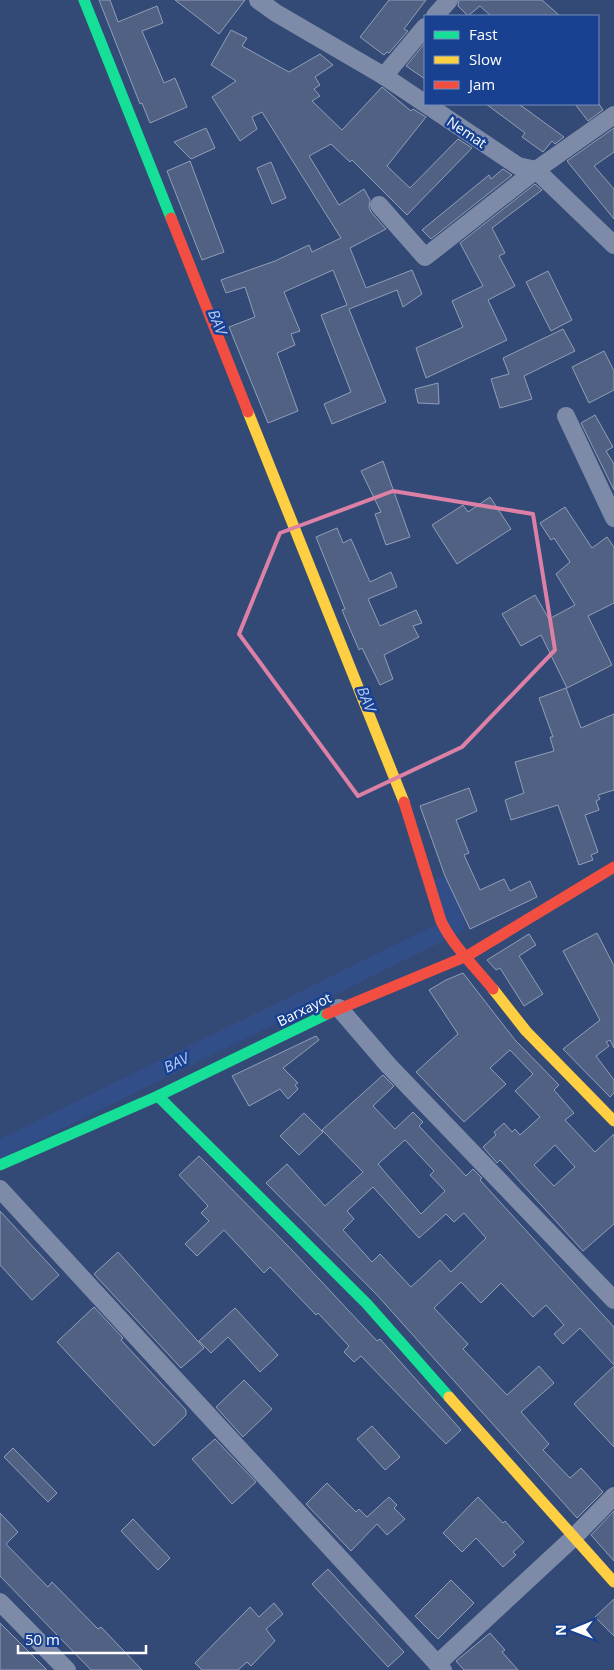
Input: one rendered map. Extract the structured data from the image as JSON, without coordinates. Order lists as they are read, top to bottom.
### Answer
{
  "streets": {
    "street": ["Nemat", "Barxayot"]
  },
  "water": ["BAV"],
  "legend": ["Fast", "Slow", "Jam"],
  "scale_bar": "50 m",
  "north": "left"
}
